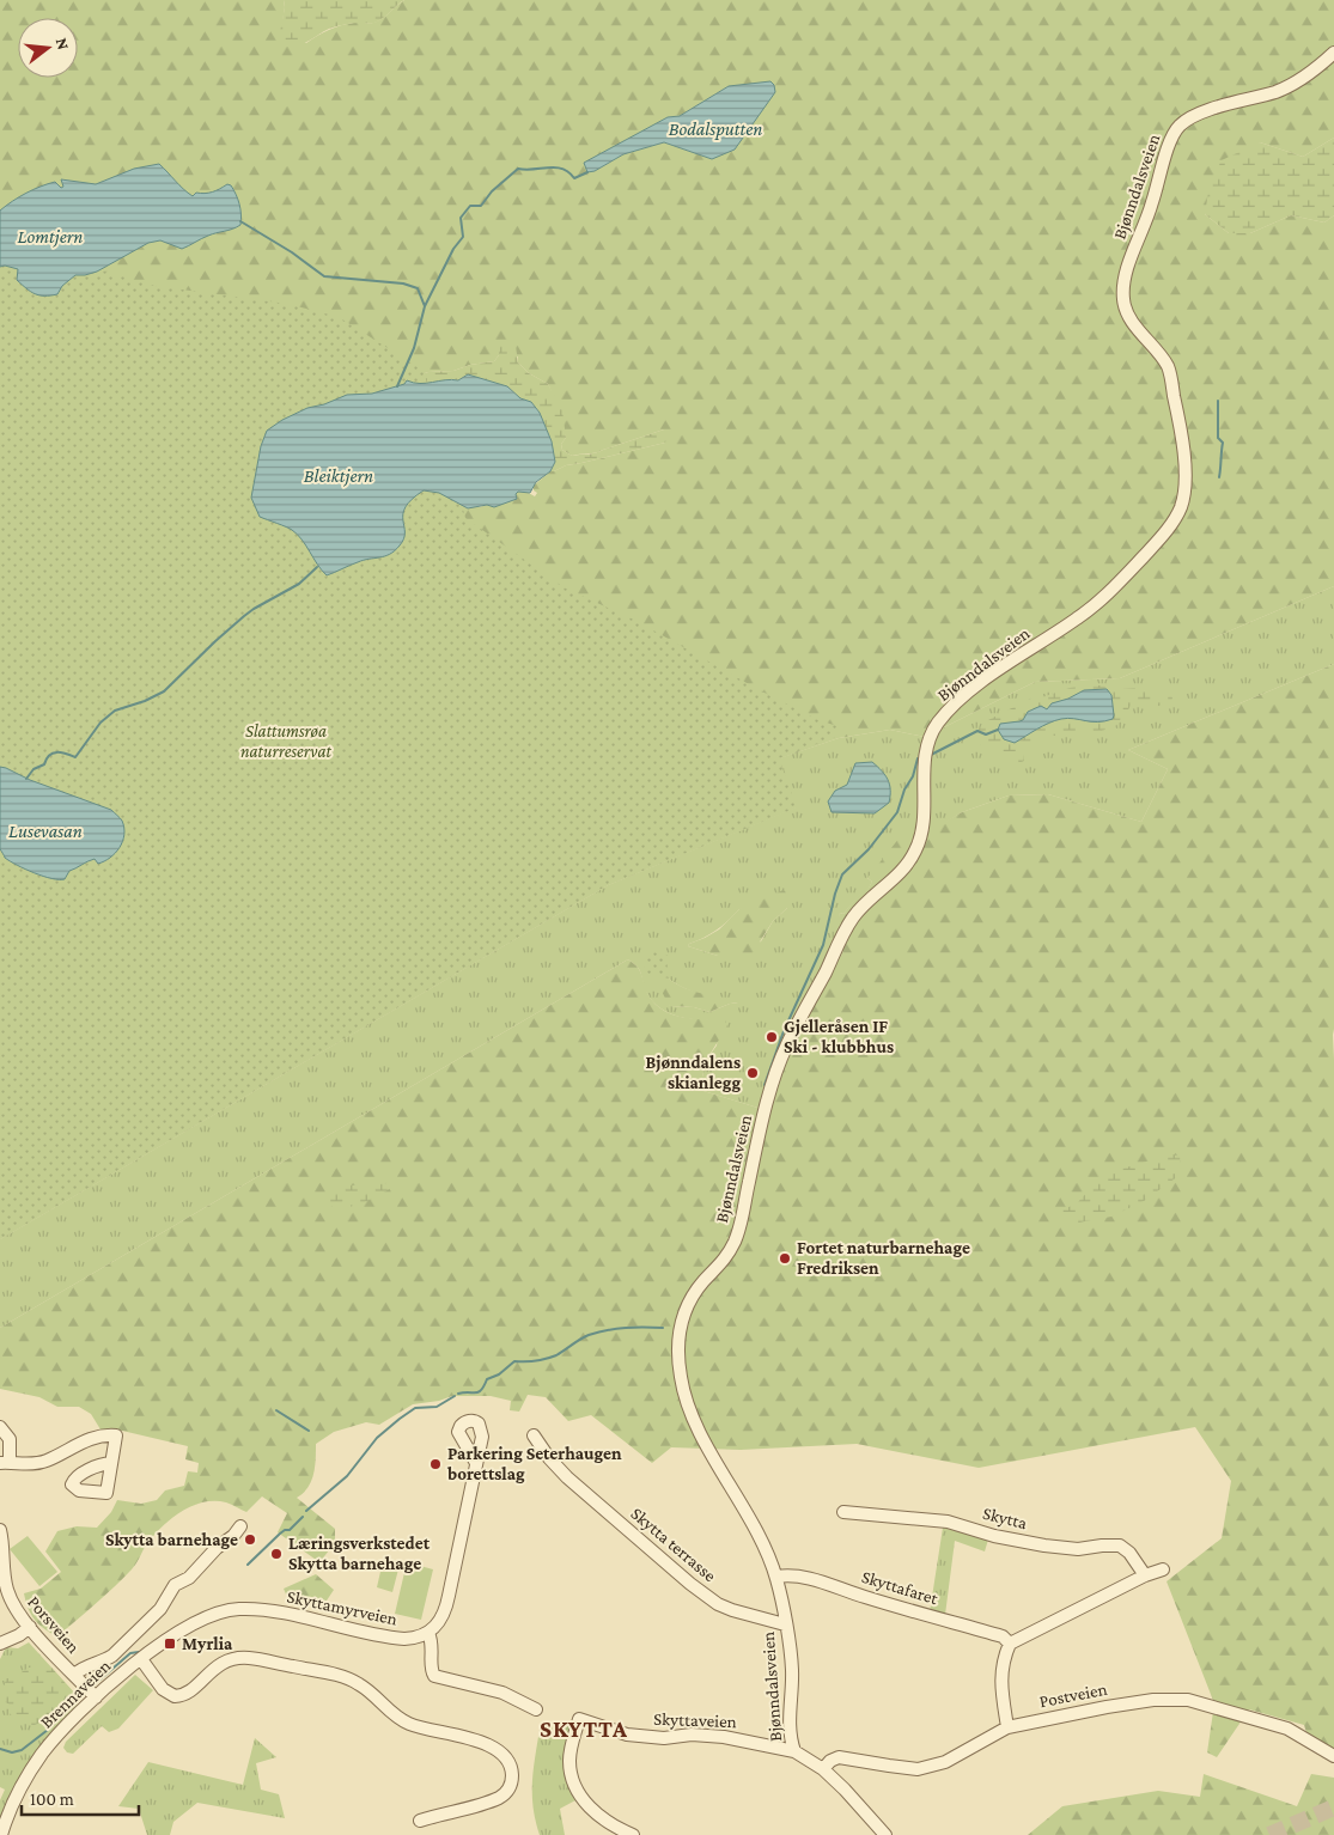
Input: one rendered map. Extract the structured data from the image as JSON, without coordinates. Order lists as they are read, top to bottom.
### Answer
{
  "streets": {
    "street": [
      "Bjønndalsveien",
      "Skytta",
      "Skytta terrasse",
      "Skyttafaret",
      "Skyttamyrveien",
      "Porsveien",
      "Brennaveien",
      "Postveien",
      "Skyttaveien"
    ]
  },
  "crossings": [
    ["Bjønndalsveien", "Skytta terrasse"],
    ["Bjønndalsveien", "Skyttafaret"],
    ["Bjønndalsveien", "Skyttaveien"],
    ["Skyttamyrveien", "Brennaveien"],
    ["Porsveien", "Brennaveien"],
    ["Postveien", "Skyttaveien"]
  ],
  "districts": ["SKYTTA"],
  "water": [
    "Bodalsputten",
    "Lomtjern",
    "Bleiktjern",
    "Lusevasan"
  ],
  "parks": ["Slattumsrøa naturreservat"],
  "places": {
    "other": [
      "Gjelleråsen IF Ski - klubbhus",
      "Bjønndalens skianlegg",
      "Fortet naturbarnehage Fredriksen",
      "Parkering Seterhaugen borettslag",
      "Skytta barnehage",
      "Læringsverkstedet Skytta barnehage"
    ],
    "transit": ["Myrlia"]
  },
  "scale_bar": "100 m",
  "north": "right"
}
